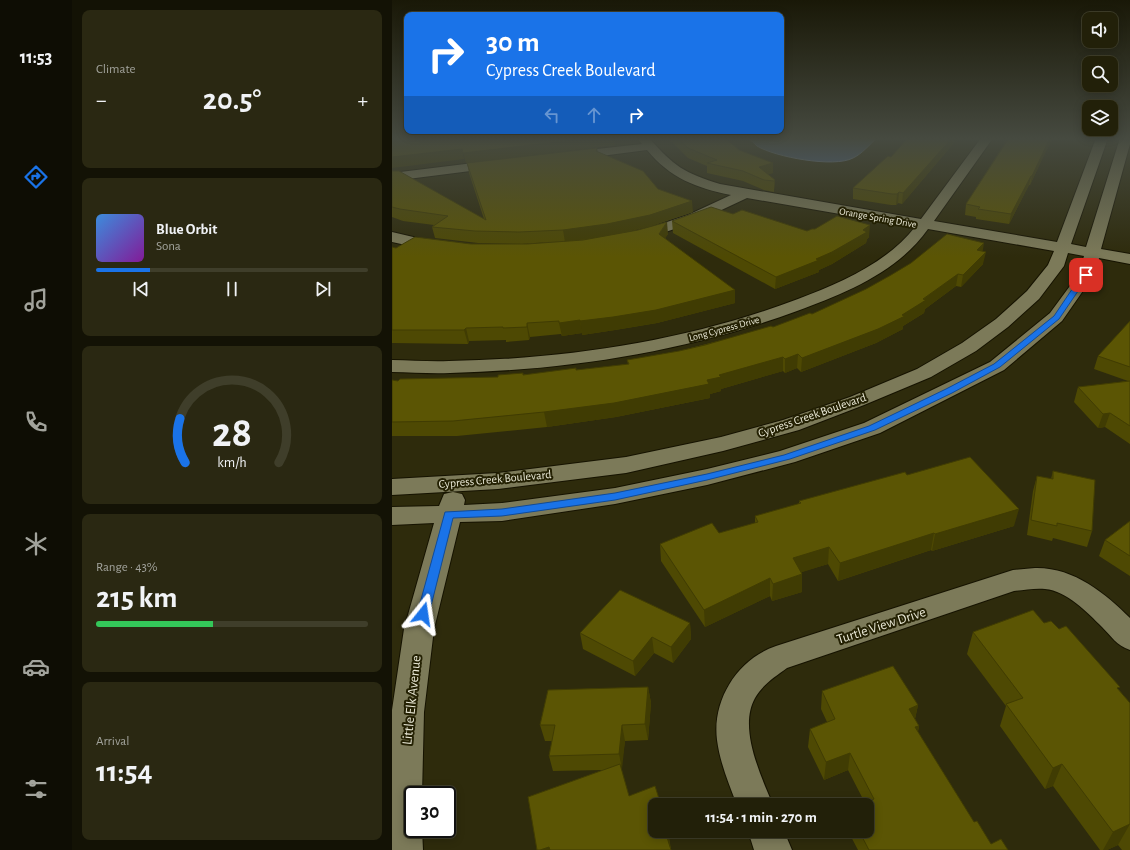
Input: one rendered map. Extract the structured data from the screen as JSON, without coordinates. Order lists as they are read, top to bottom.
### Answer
{
  "streets": {
    "street": [
      "Orange Spring Drive",
      "Long Cypress Drive",
      "Cypress Creek Boulevard",
      "Turtle View Drive",
      "Little Elk Avenue"
    ]
  },
  "crossings": [
    ["Orange Spring Drive", "Long Cypress Drive"],
    ["Orange Spring Drive", "Cypress Creek Boulevard"],
    ["Cypress Creek Boulevard", "Little Elk Avenue"]
  ],
  "page": {
    "tabs": "11:53",
    "tile": [
      "Climate",
      ["Range · 43%", "215 km"],
      ["Arrival", "11:54"]
    ],
    "turn": ["30 m", "Cypress Creek Boulevard"],
    "heat": ["−", "20.5°", "+"],
    "song": ["Blue Orbit", "Sona"],
    "limit": "30",
    "trip": "11:54 · 1 min · 270 m",
    "gauge": ["28", "km/h"]
  }
}
